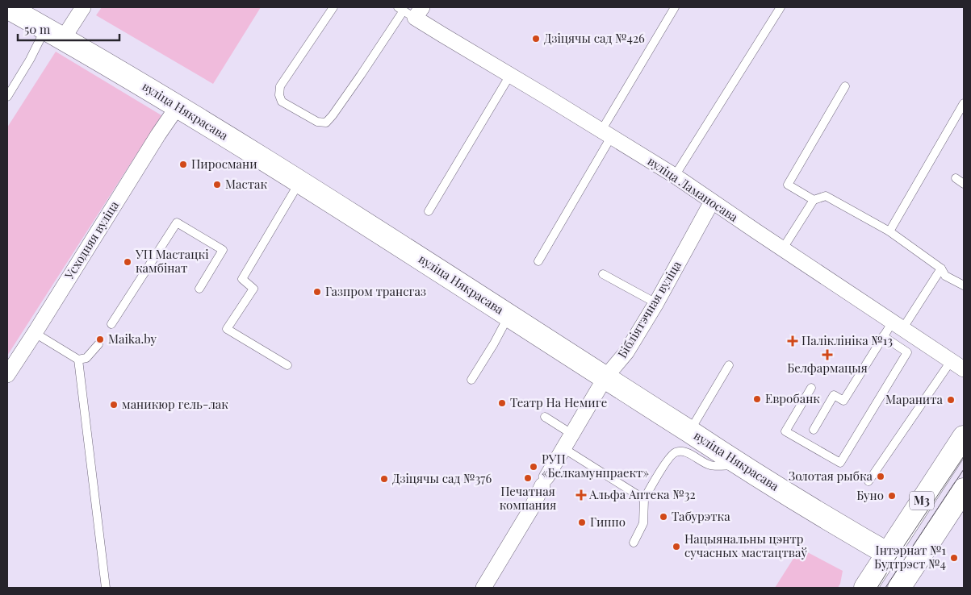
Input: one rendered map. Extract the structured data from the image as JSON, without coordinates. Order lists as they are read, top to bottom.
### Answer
{
  "streets": {
    "main road": ["вуліца Някрасава", "М3"],
    "street": ["вуліца Ламаносава", "Усходняя вуліца", "Бібліятэчная вуліца"]
  },
  "crossings": [
    ["вуліца Някрасава", "Усходняя вуліца"],
    ["вуліца Някрасава", "Бібліятэчная вуліца"],
    ["вуліца Някрасава", "М3"],
    ["вуліца Ламаносава", "Бібліятэчная вуліца"]
  ],
  "places": {
    "other": [
      "Дзіцячы сад №426",
      "Пиросмани",
      "Мастак",
      "УП Мастацкі камбінат",
      "Газпром трансгаз",
      "Maika.by",
      "Евробанк",
      "Маранита",
      "Театр На Немиге",
      "маникюр гель-лак",
      "РУП «Белкамунпраект»",
      "Золотая рыбка",
      "Печатная компания",
      "Дзіцячы сад №376",
      "Буно",
      "Табурэтка",
      "Гиппо",
      "Нацыянальны цэнтр сучасных мастацтваў",
      "Інтэрнат №1 Будтрэст №4"
    ],
    "health": ["Паліклініка №13", "Белфармацыя", "Альфа Аптека №32"]
  },
  "scale_bar": "50 m"
}
